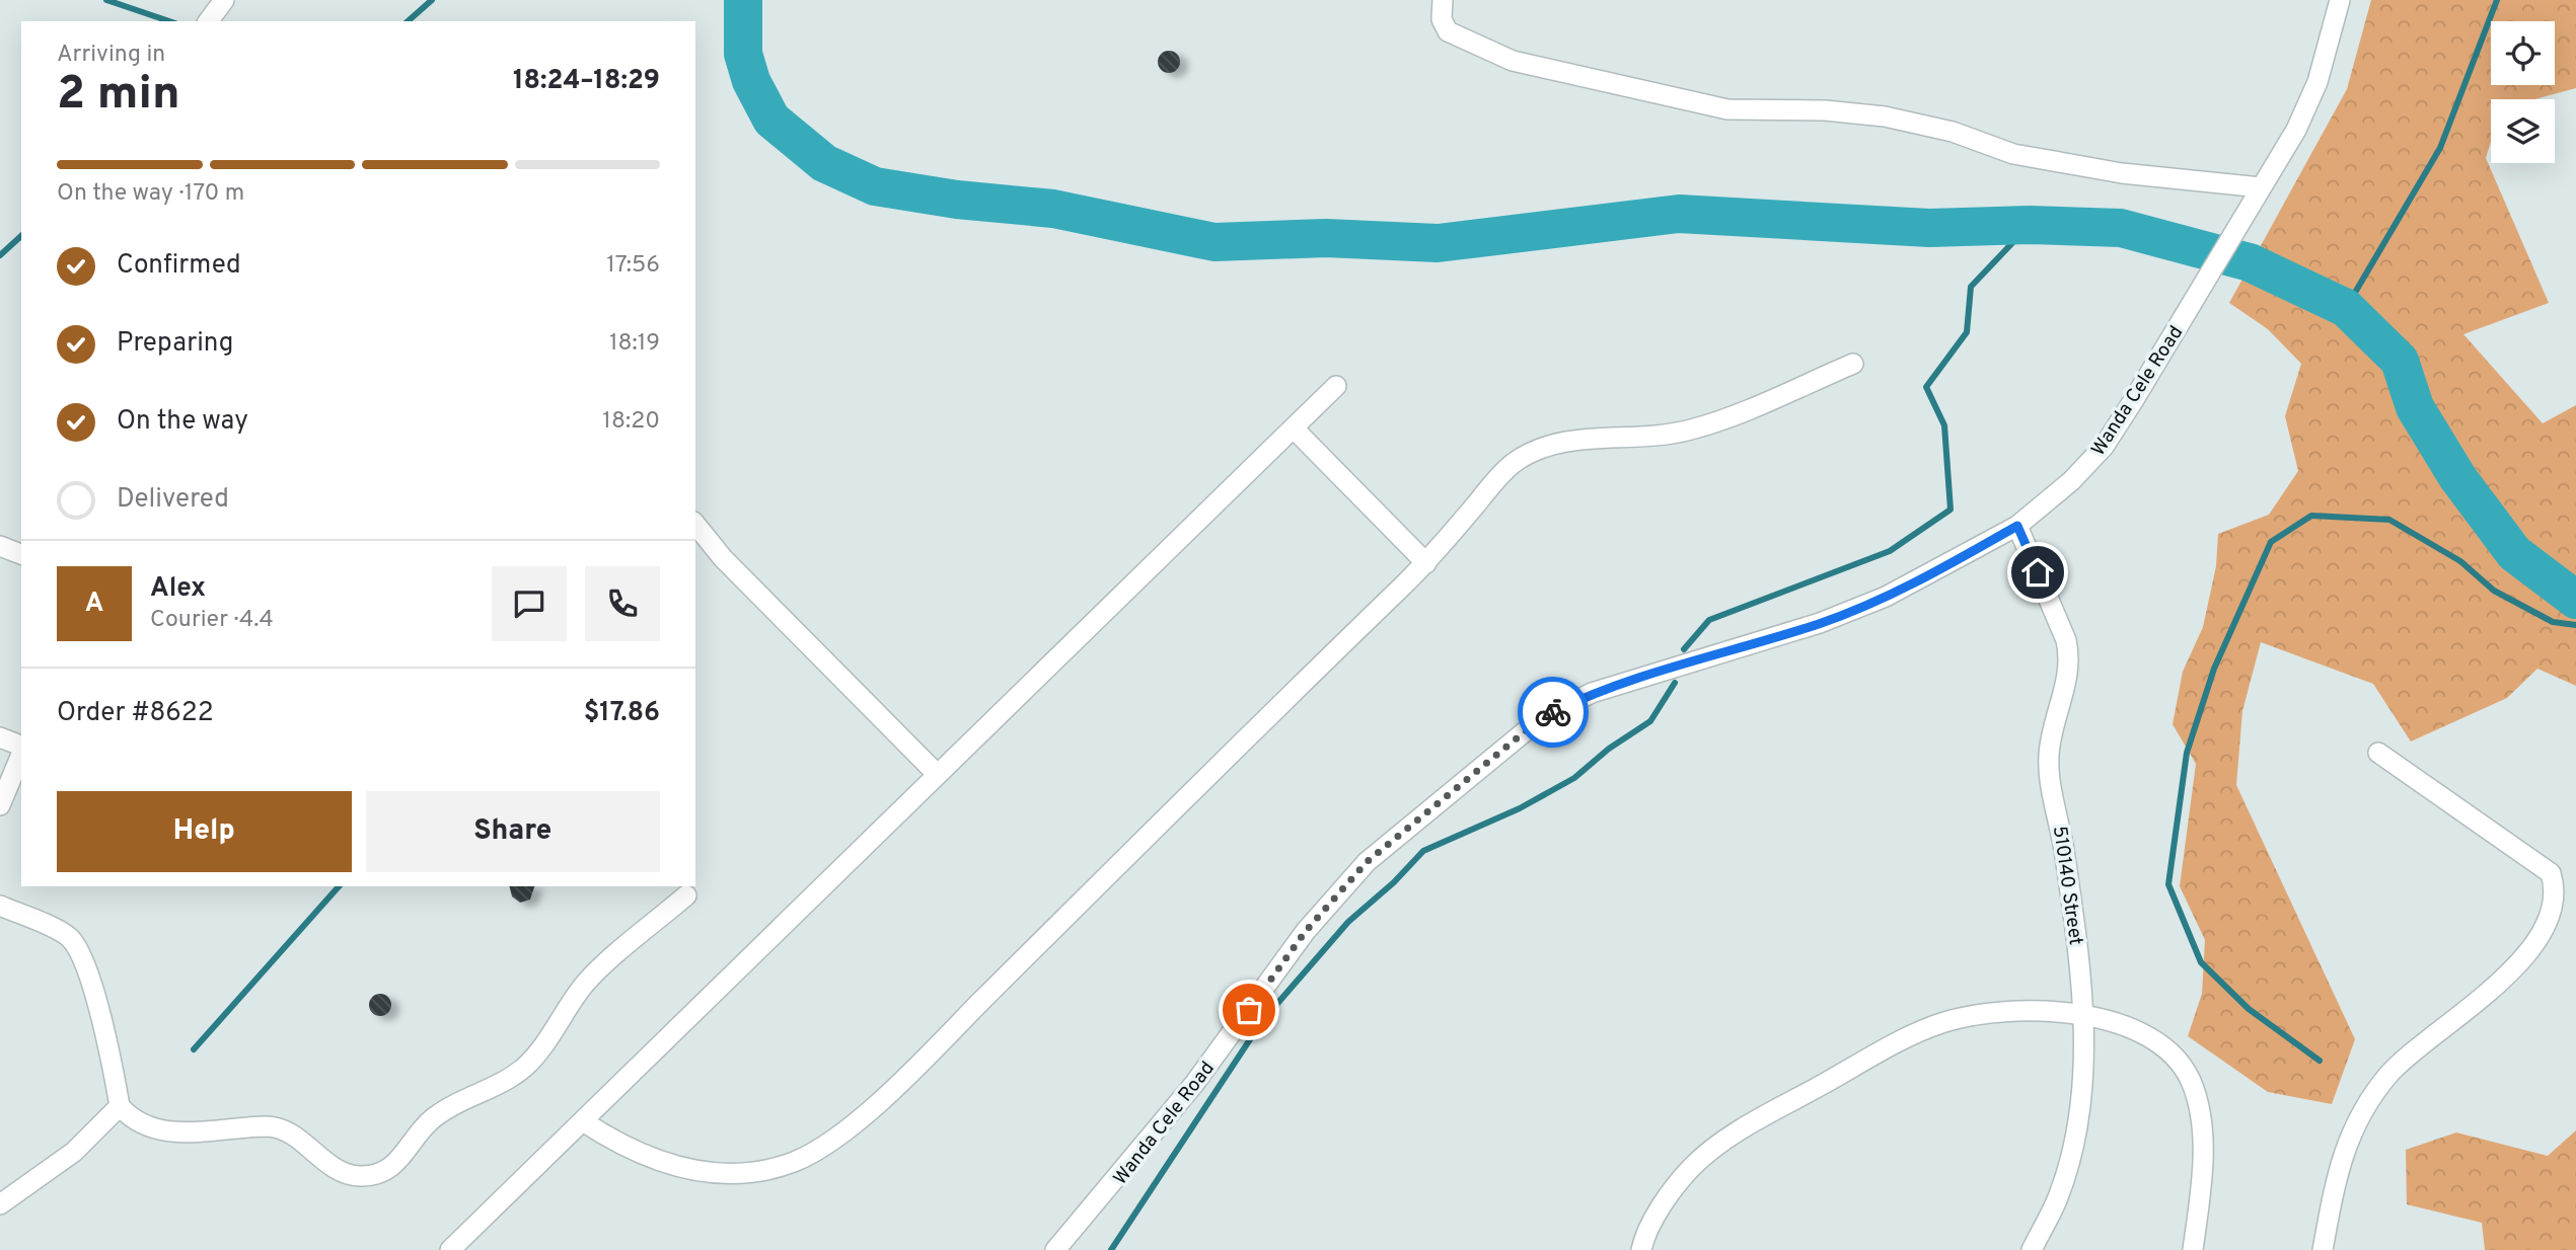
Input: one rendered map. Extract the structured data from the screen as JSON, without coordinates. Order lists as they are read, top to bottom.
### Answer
{
  "streets": {
    "street": ["Wanda Cele Road", "510140 Street"]
  },
  "crossings": [
    ["Wanda Cele Road", "510140 Street"]
  ],
  "page": {
    "heading": ["2 min", "Arriving in", "18:24–18:29"],
    "panel": [
      "Alex",
      "Courier · 4.4",
      "Order #8622",
      "$17.86"
    ],
    "bar": "On the way · 170 m",
    "list": [
      ["Confirmed", "17:56"],
      ["Preparing", "18:19"],
      ["On the way", "18:20"],
      "Delivered"
    ],
    "round": "A",
    "buttons": ["Help", "Share"]
  }
}
